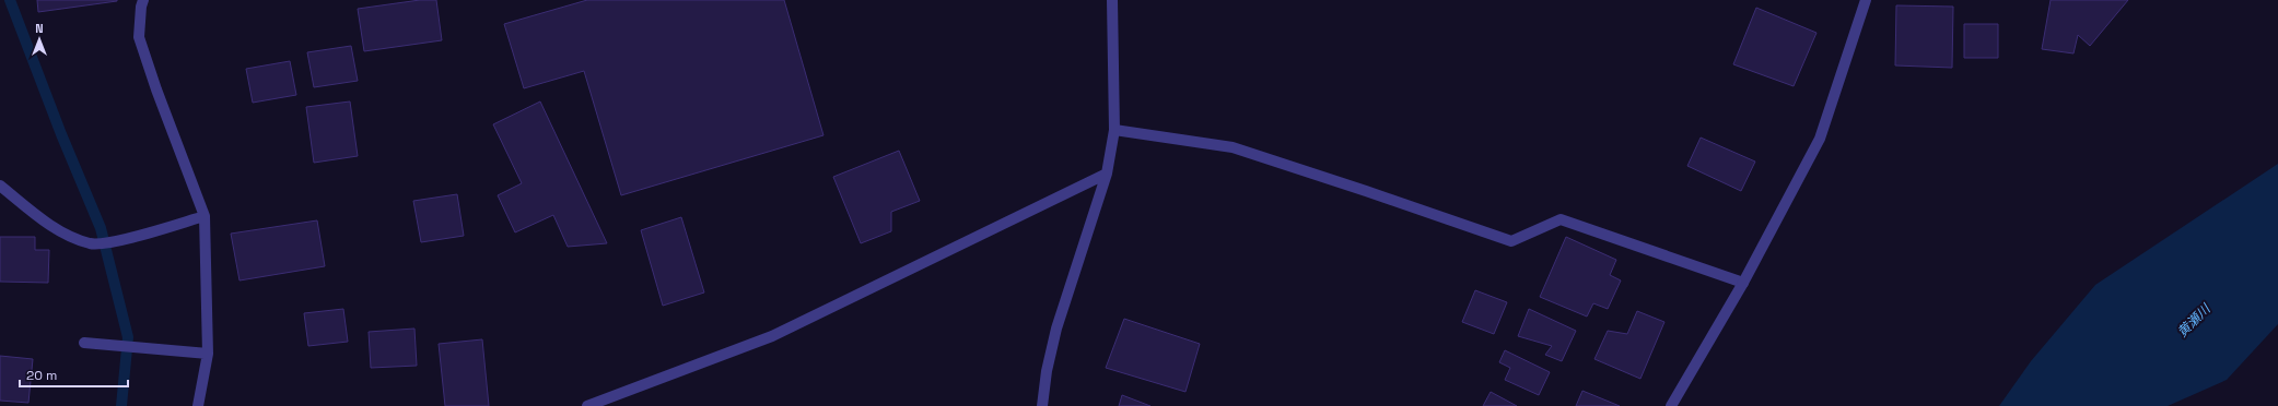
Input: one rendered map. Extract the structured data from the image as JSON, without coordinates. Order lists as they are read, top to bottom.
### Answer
{
  "water": ["黄瀬川"],
  "scale_bar": "20 m",
  "north": "top"
}
